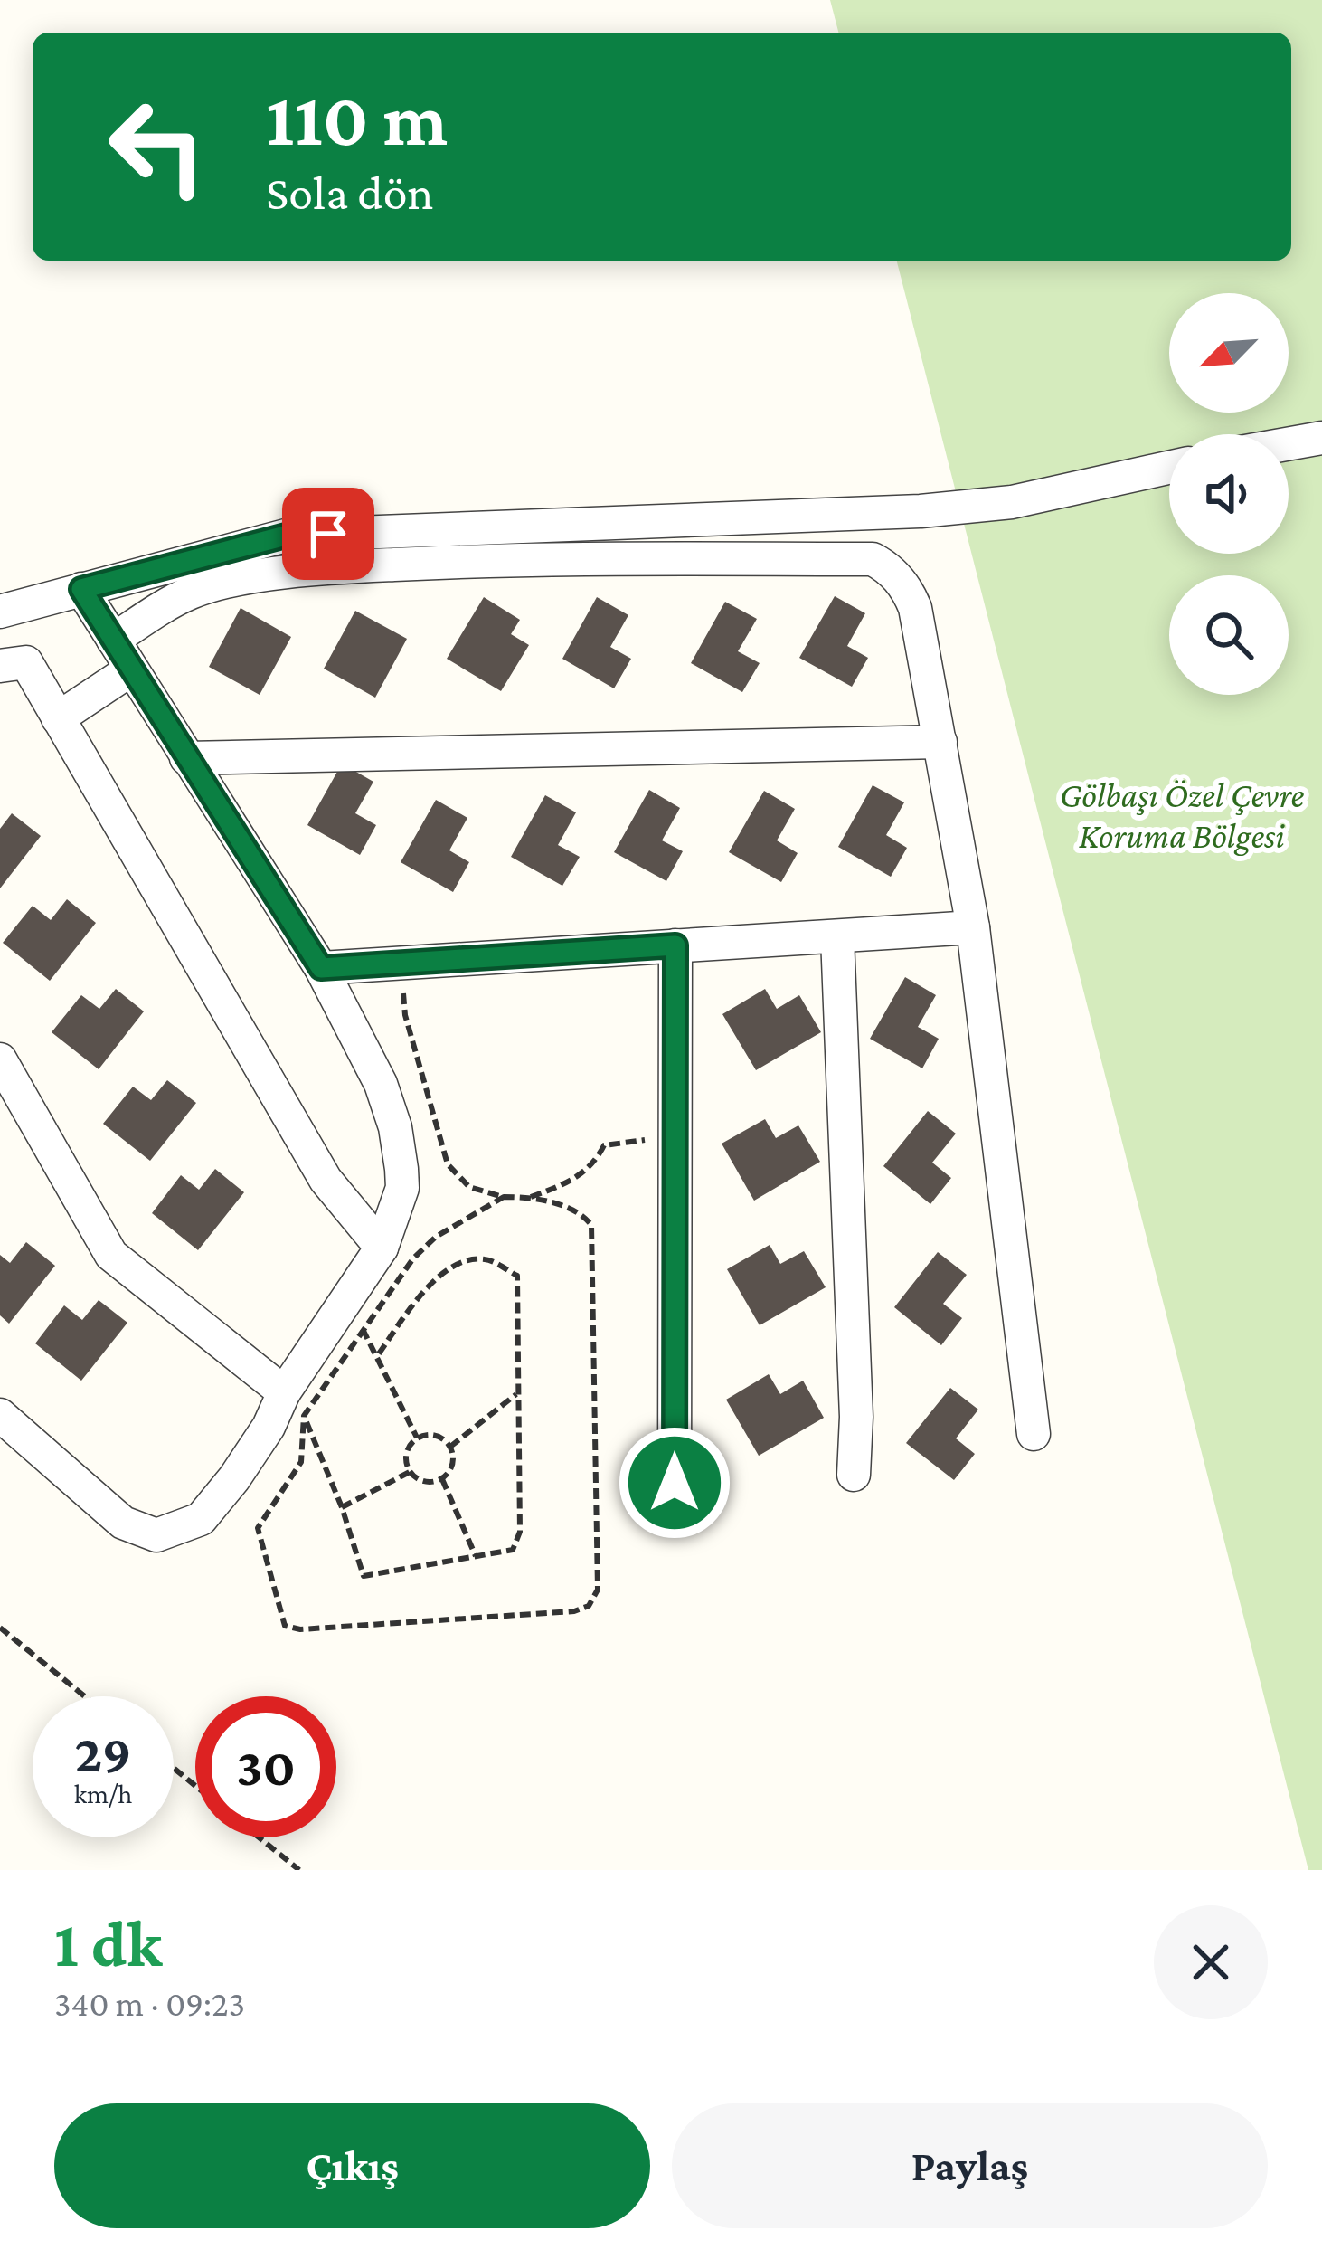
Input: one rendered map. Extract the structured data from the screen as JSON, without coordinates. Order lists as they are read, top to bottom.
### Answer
{
  "parks": ["Gölbaşı Özel Çevre Koruma Bölgesi"],
  "north": "bottom left",
  "page": {
    "turn": ["110 m", "Sola dön"],
    "speed": "29 km/h",
    "limit": "30",
    "heading": ["1 dk", "340 m · 09:23"],
    "buttons": ["Çıkış", "Paylaş"]
  }
}
